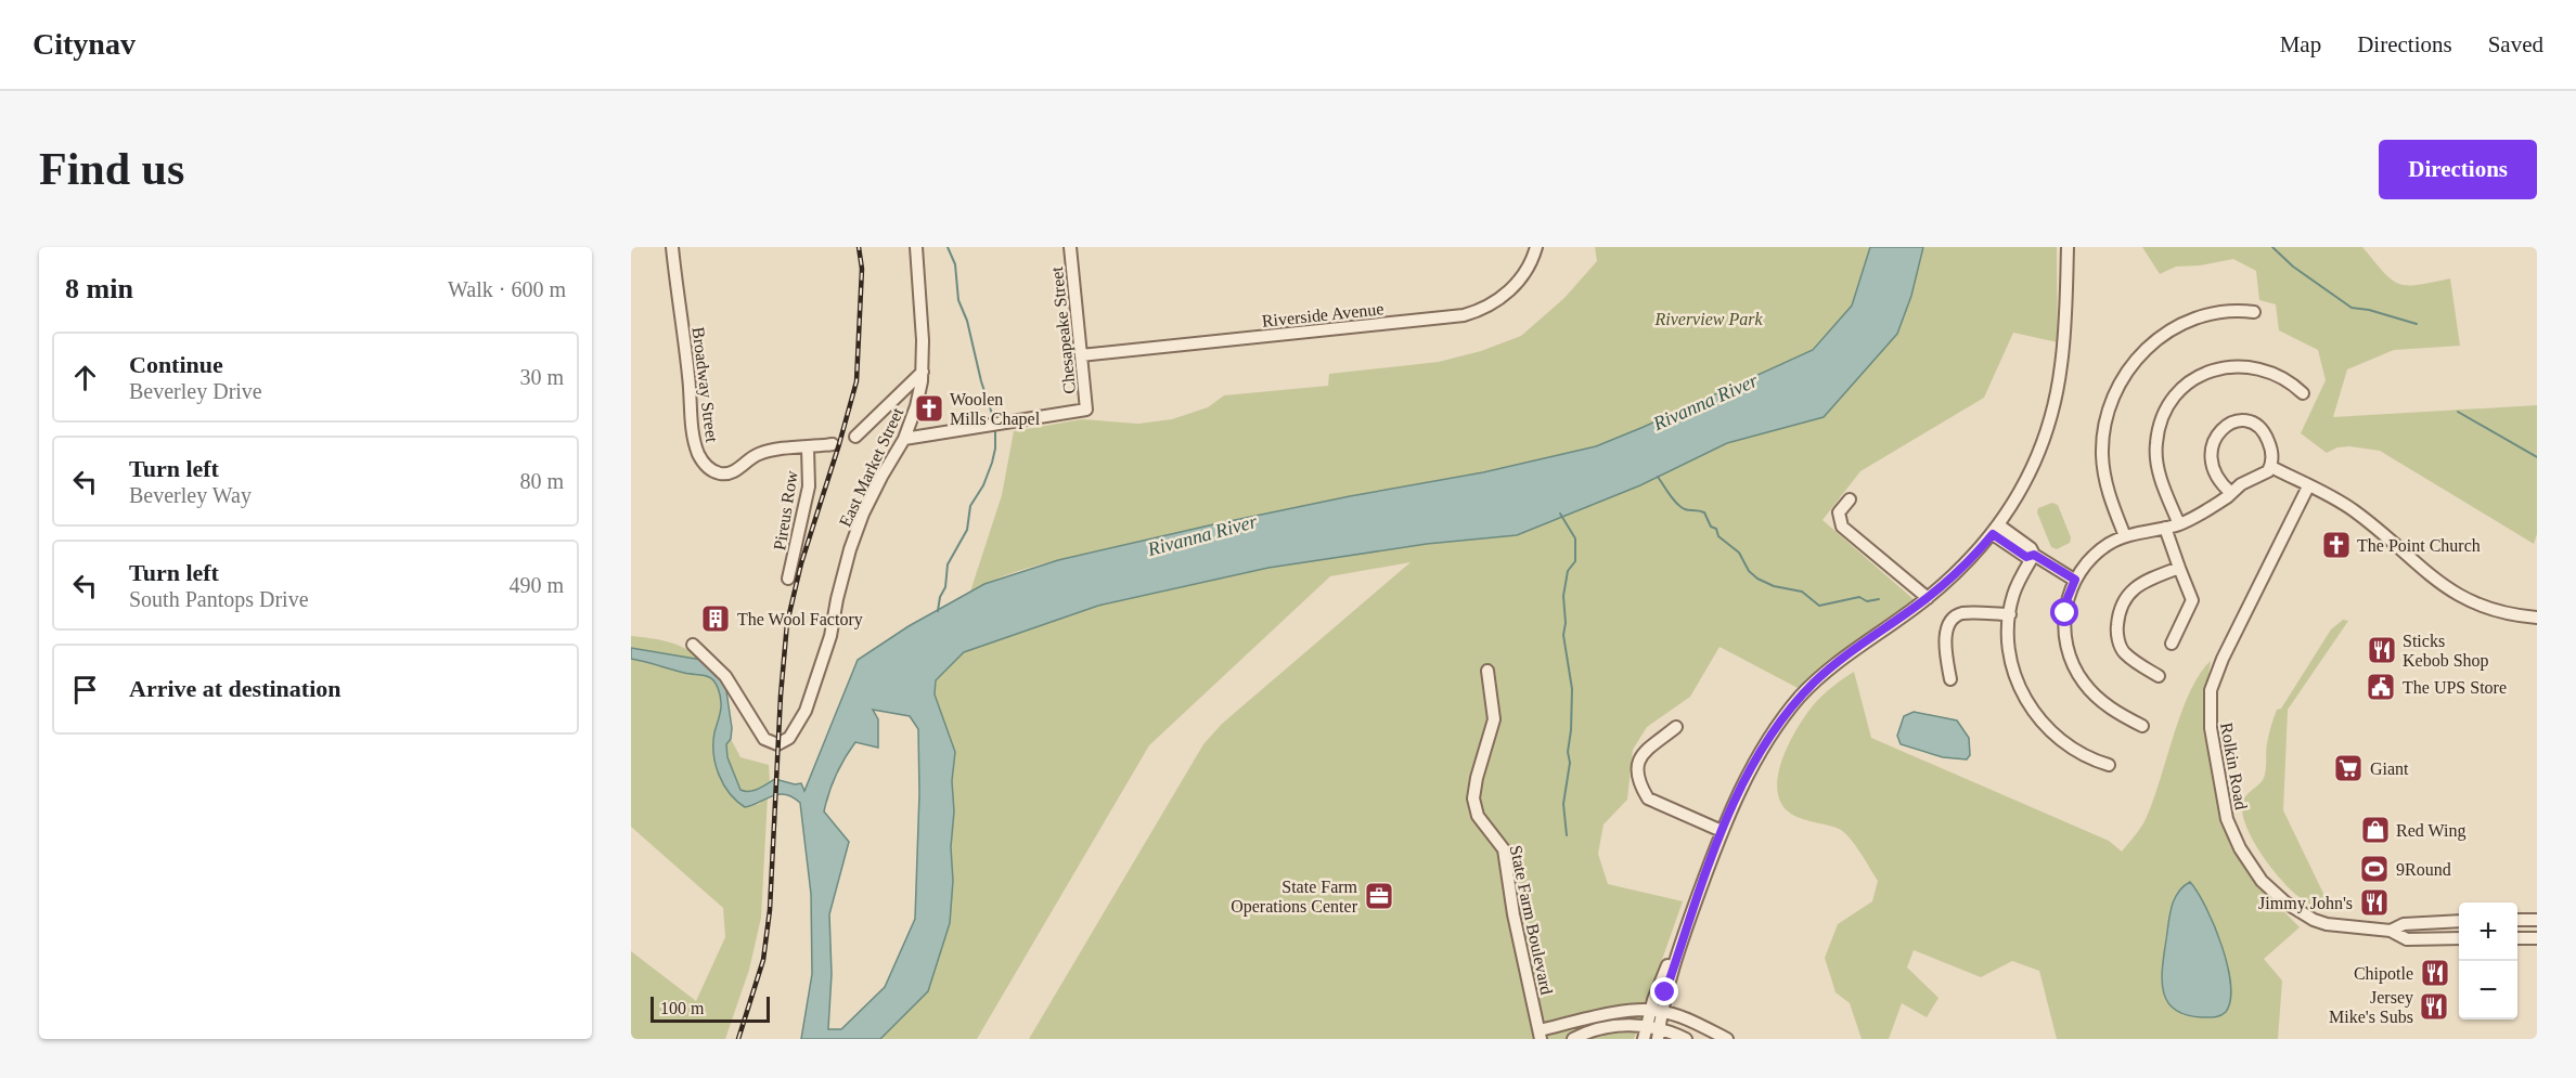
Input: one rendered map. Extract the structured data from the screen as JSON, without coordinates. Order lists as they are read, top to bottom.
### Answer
{
  "streets": {
    "street": [
      "Riverside Avenue",
      "Chesapeake Street",
      "Broadway Street",
      "East Market Street",
      "Pireus Row",
      "Rolkin Road",
      "State Farm Boulevard"
    ]
  },
  "crossings": [
    ["Riverside Avenue", "Chesapeake Street"],
    ["Chesapeake Street", "East Market Street"],
    ["Broadway Street", "Pireus Row"]
  ],
  "water": ["Rivanna River"],
  "parks": ["Riverview Park"],
  "places": {
    "church": ["Woolen Mills Chapel", "The Point Church"],
    "building": ["The Wool Factory"],
    "restaurant": [
      "Sticks Kebob Shop",
      "Jimmy John's",
      "Chipotle",
      "Jersey Mike's Subs"
    ],
    "public building": ["The UPS Store"],
    "supermarket": ["Giant"],
    "shop": ["Red Wing"],
    "sports": ["9Round"],
    "office": ["State Farm Operations Center"]
  },
  "scale_bar": "100 m",
  "page": {
    "header": "Citynav",
    "nav": ["Map", "Directions", "Saved"],
    "buttons": "Directions",
    "title": "Find us",
    "heading": ["8 min", "Walk · 600 m"],
    "list": [
      ["Continue", "Beverley Drive", "30 m"],
      ["Turn left", "Beverley Way", "80 m"],
      ["Turn left", "South Pantops Drive", "490 m"],
      "Arrive at destination"
    ],
    "map_buttons": ["+", "−"],
    "scale": "100 m"
  }
}
